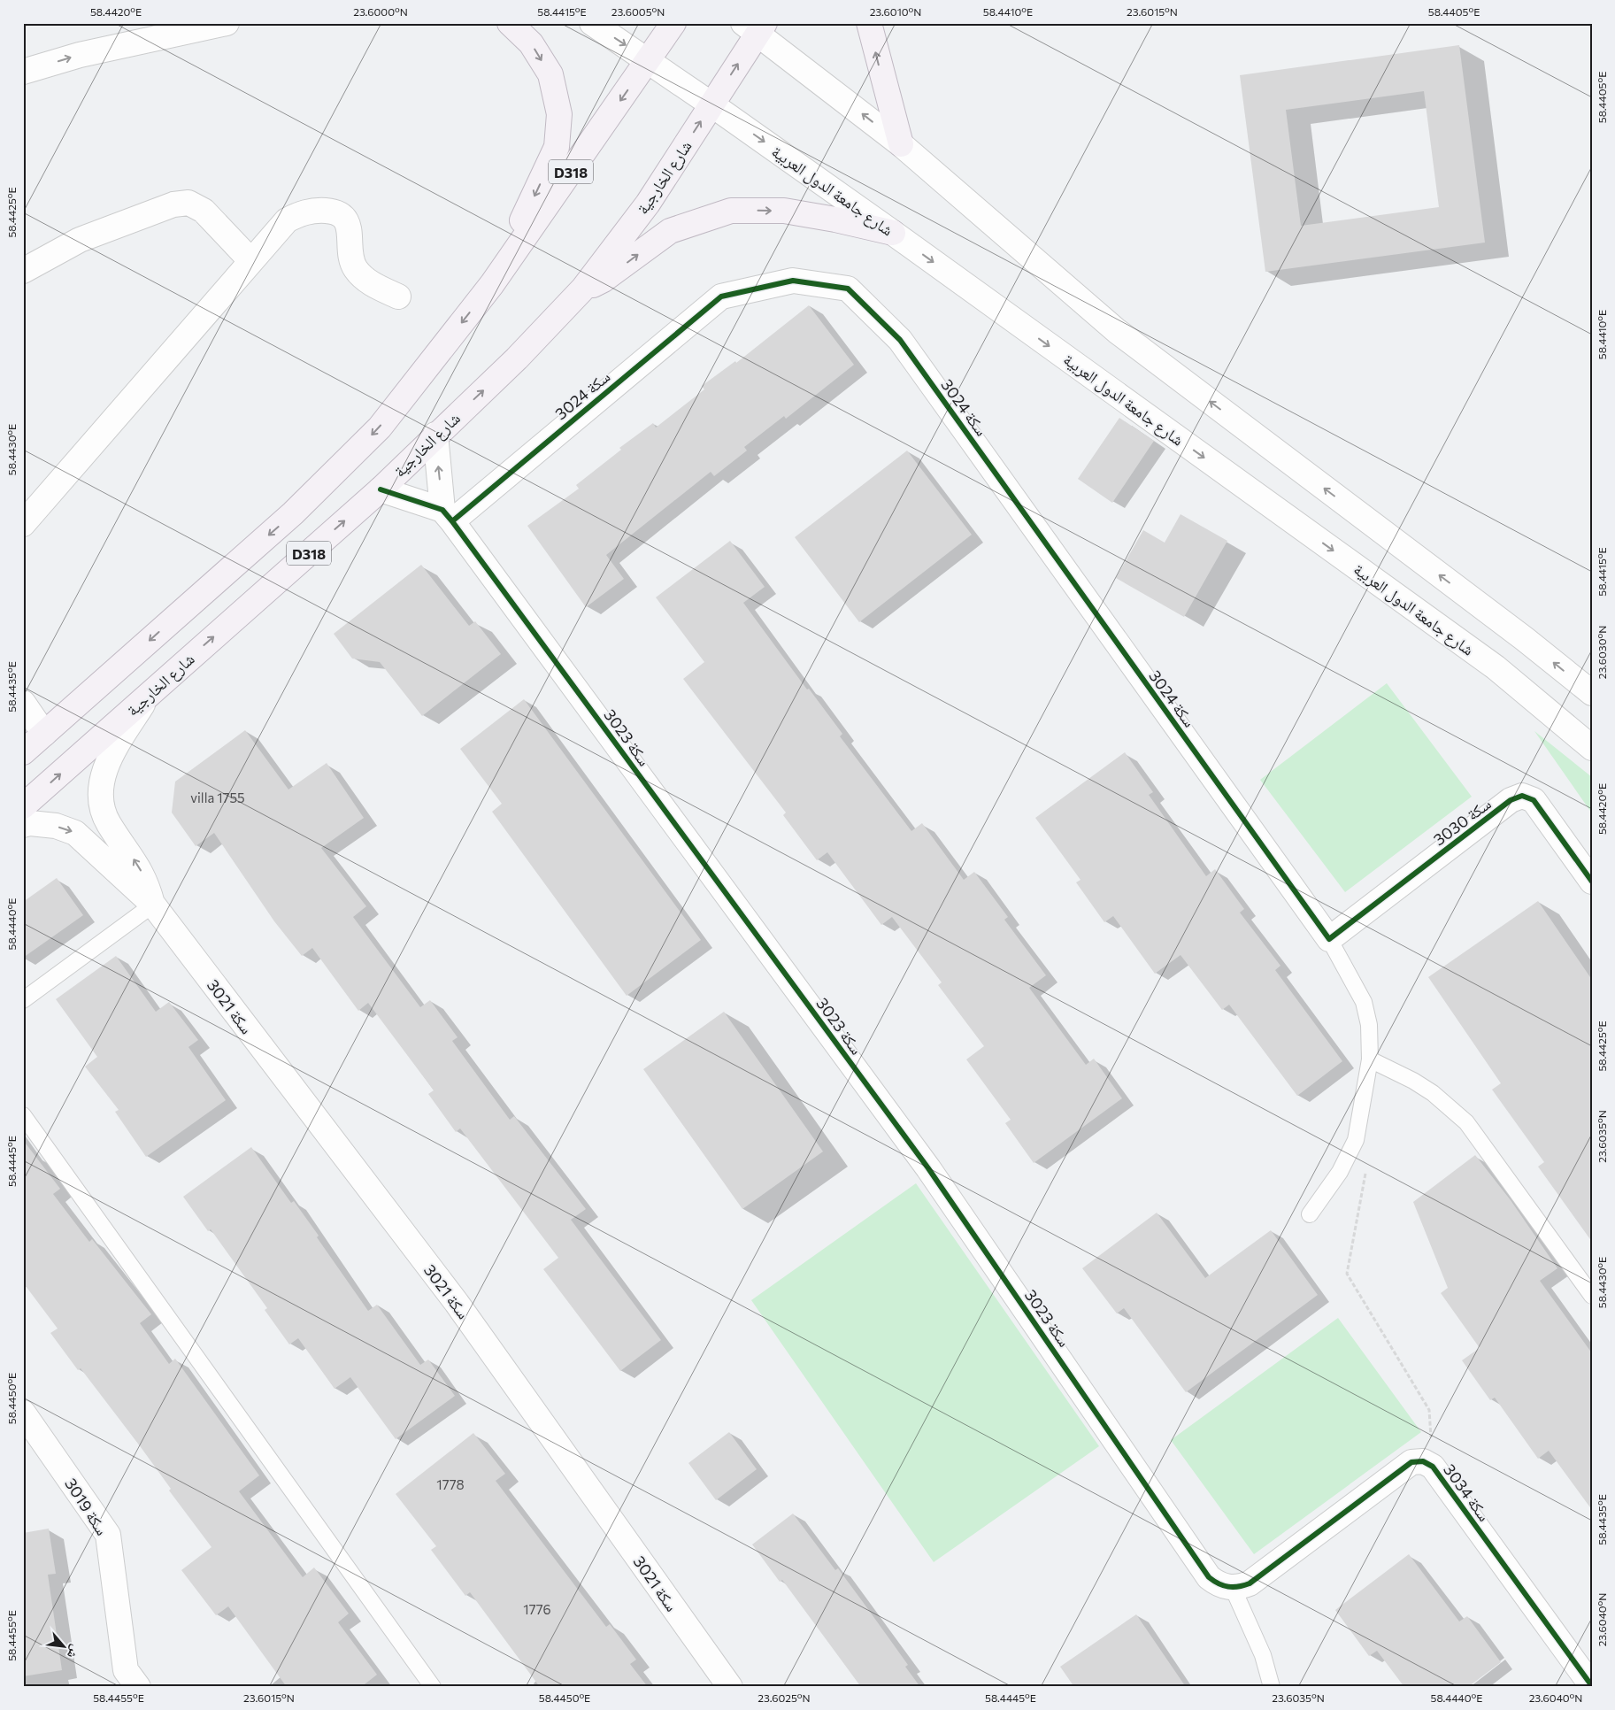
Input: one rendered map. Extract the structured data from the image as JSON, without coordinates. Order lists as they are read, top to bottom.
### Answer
{
  "streets": {
    "main road": ["D318", "شارع الخارجية"],
    "street": [
      "شارع جامعة الدول العربية",
      "سكة 3024",
      "سكة 3023",
      "سكة 3030",
      "سكة 3021",
      "سكة 3034",
      "سكة 3019"
    ]
  },
  "crossings": [
    ["D318", "شارع جامعة الدول العربية"],
    ["شارع الخارجية", "شارع جامعة الدول العربية"],
    ["شارع الخارجية", "سكة 3021"],
    ["سكة 3024", "سكة 3023"],
    ["سكة 3024", "سكة 3030"],
    ["سكة 3023", "سكة 3034"]
  ],
  "house_numbers": ["villa 1755", "1778", "1776"],
  "north": "bottom right",
  "coordinates": [
    "58.4420°E",
    "23.6000°N",
    "58.4415°E",
    "23.6005°N",
    "23.6010°N",
    "58.4410°E",
    "23.6015°N",
    "58.4405°E",
    "58.4425°E",
    "58.4430°E",
    "23.6030°N",
    "58.4435°E",
    "58.4440°E",
    "23.6035°N",
    "58.4445°E",
    "58.4450°E",
    "23.6040°N",
    "58.4455°E",
    "23.6025°N"
  ]
}
